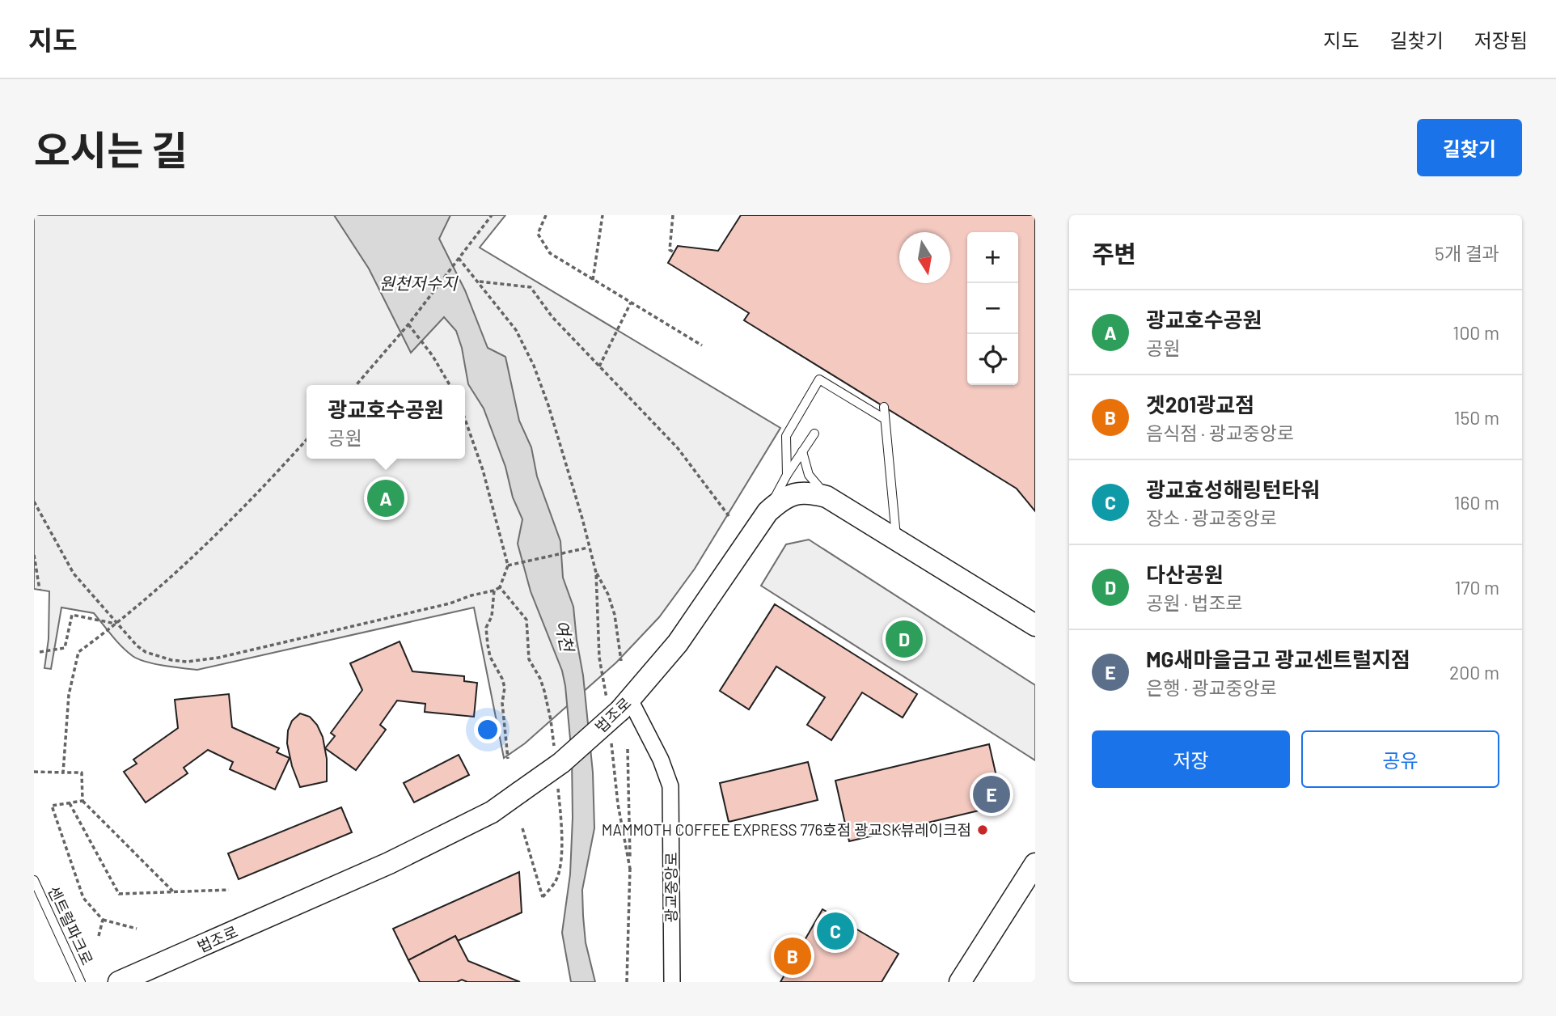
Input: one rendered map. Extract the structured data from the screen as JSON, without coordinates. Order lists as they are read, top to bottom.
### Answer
{
  "streets": {
    "street": ["법조로", "광교중앙로"],
    "lane": ["센트럴파크로"]
  },
  "crossings": [
    ["법조로", "광교중앙로"]
  ],
  "water": ["원천저수지", "여천"],
  "places": ["MAMMOTH COFFEE EXPRESS 776호점 광교SK뷰레이크점"],
  "north": "bottom",
  "page": {
    "header": "지도",
    "nav": ["지도", "길찾기", "저장됨"],
    "title": "오시는 길",
    "buttons": [
      "길찾기",
      ["저장", "공유"]
    ],
    "heading": ["주변", "5개 결과"],
    "map_buttons": ["+", "−"],
    "list": [
      {
        "mark": "A",
        "name": "광교호수공원",
        "note": "공원",
        "value": "100 m"
      },
      {
        "mark": "B",
        "name": "겟201광교점",
        "note": "음식점 · 광교중앙로",
        "value": "150 m"
      },
      {
        "mark": "C",
        "name": "광교효성해링턴타워",
        "note": "장소 · 광교중앙로",
        "value": "160 m"
      },
      {
        "mark": "D",
        "name": "다산공원",
        "note": "공원 · 법조로",
        "value": "170 m"
      },
      {
        "mark": "E",
        "name": "MG새마을금고 광교센트럴지점",
        "note": "은행 · 광교중앙로",
        "value": "200 m"
      }
    ],
    "popup": ["광교호수공원", "공원"],
    "pins": [
      "A",
      "D",
      "E",
      "C",
      "B"
    ]
  }
}
